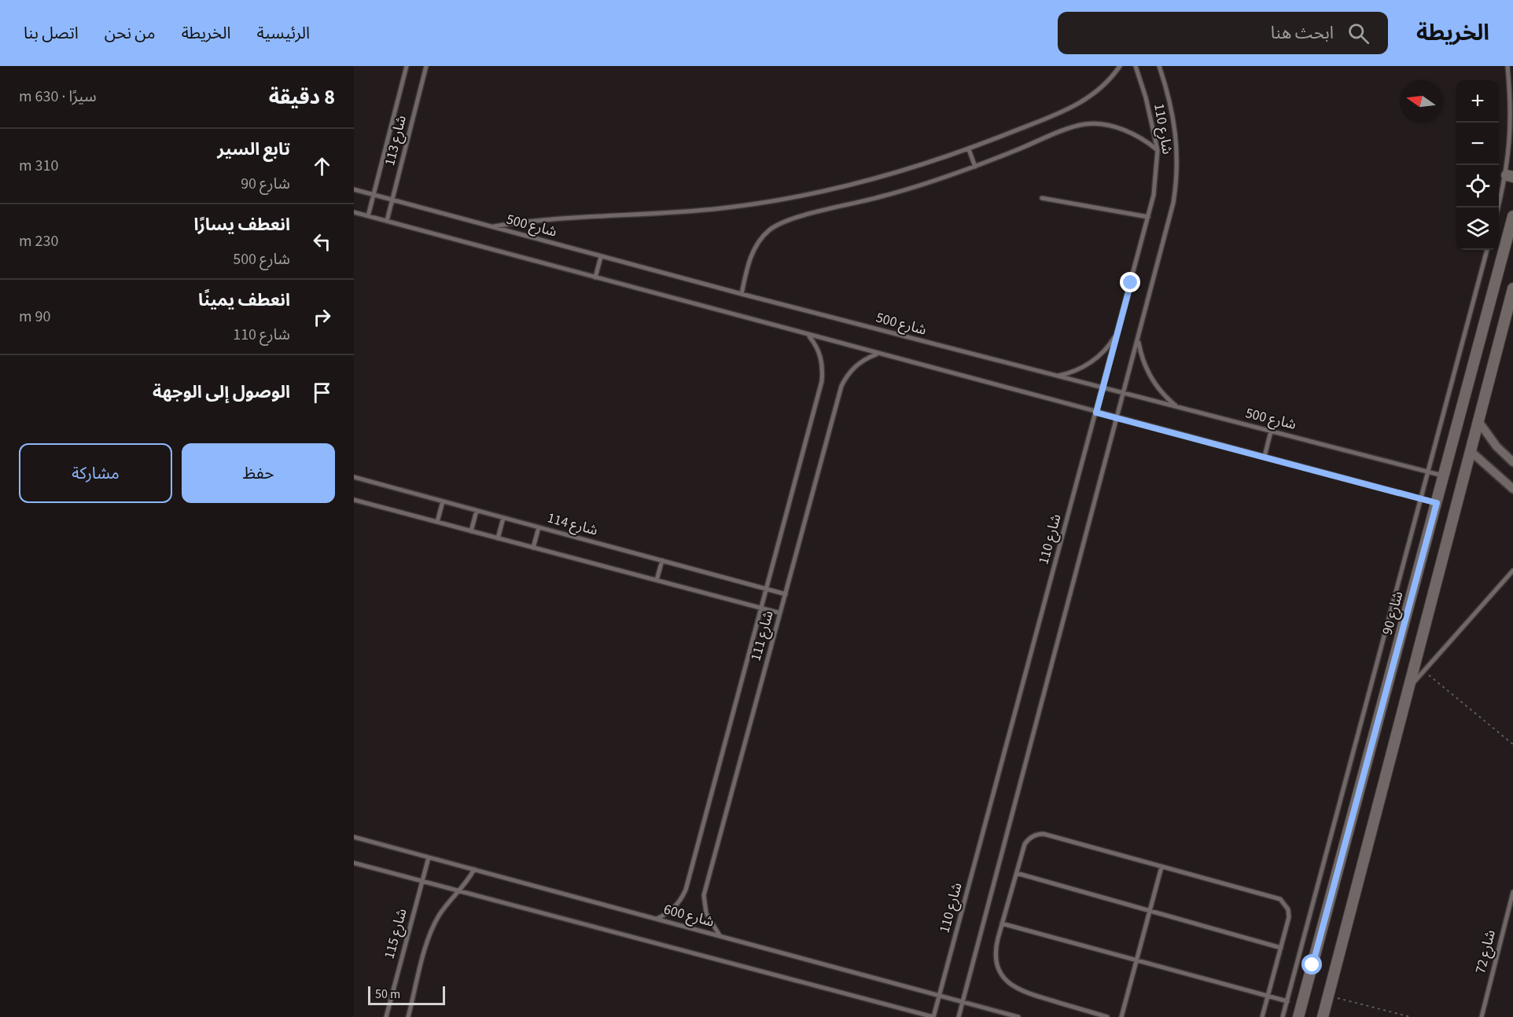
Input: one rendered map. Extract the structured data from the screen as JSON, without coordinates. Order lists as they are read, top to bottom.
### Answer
{
  "streets": {
    "street": ["شارع 90"],
    "lane": [
      "شارع 110",
      "شارع 113",
      "شارع 500",
      "شارع 114",
      "شارع 111",
      "شارع 600",
      "شارع 115",
      "شارع 72"
    ]
  },
  "crossings": [
    ["شارع 110", "شارع 500"],
    ["شارع 110", "شارع 600"],
    ["شارع 113", "شارع 500"],
    ["شارع 500", "شارع 90"],
    ["شارع 114", "شارع 111"],
    ["شارع 111", "شارع 600"],
    ["شارع 600", "شارع 115"]
  ],
  "scale_bar": "50 m",
  "north": "left",
  "page": {
    "header": "الخريطة",
    "search": "ابحث هنا",
    "nav": [
      "الرئيسية",
      "الخريطة",
      "من نحن",
      "اتصل بنا"
    ],
    "heading": ["8 دقيقة", "سيرًا · 630 m"],
    "map_buttons": ["+", "−"],
    "list": [
      ["تابع السير", "شارع 90", "310 m"],
      ["انعطف يسارًا", "شارع 500", "230 m"],
      ["انعطف يمينًا", "شارع 110", "90 m"],
      "الوصول إلى الوجهة"
    ],
    "buttons": ["حفظ", "مشاركة"],
    "scale": "50 m"
  }
}
